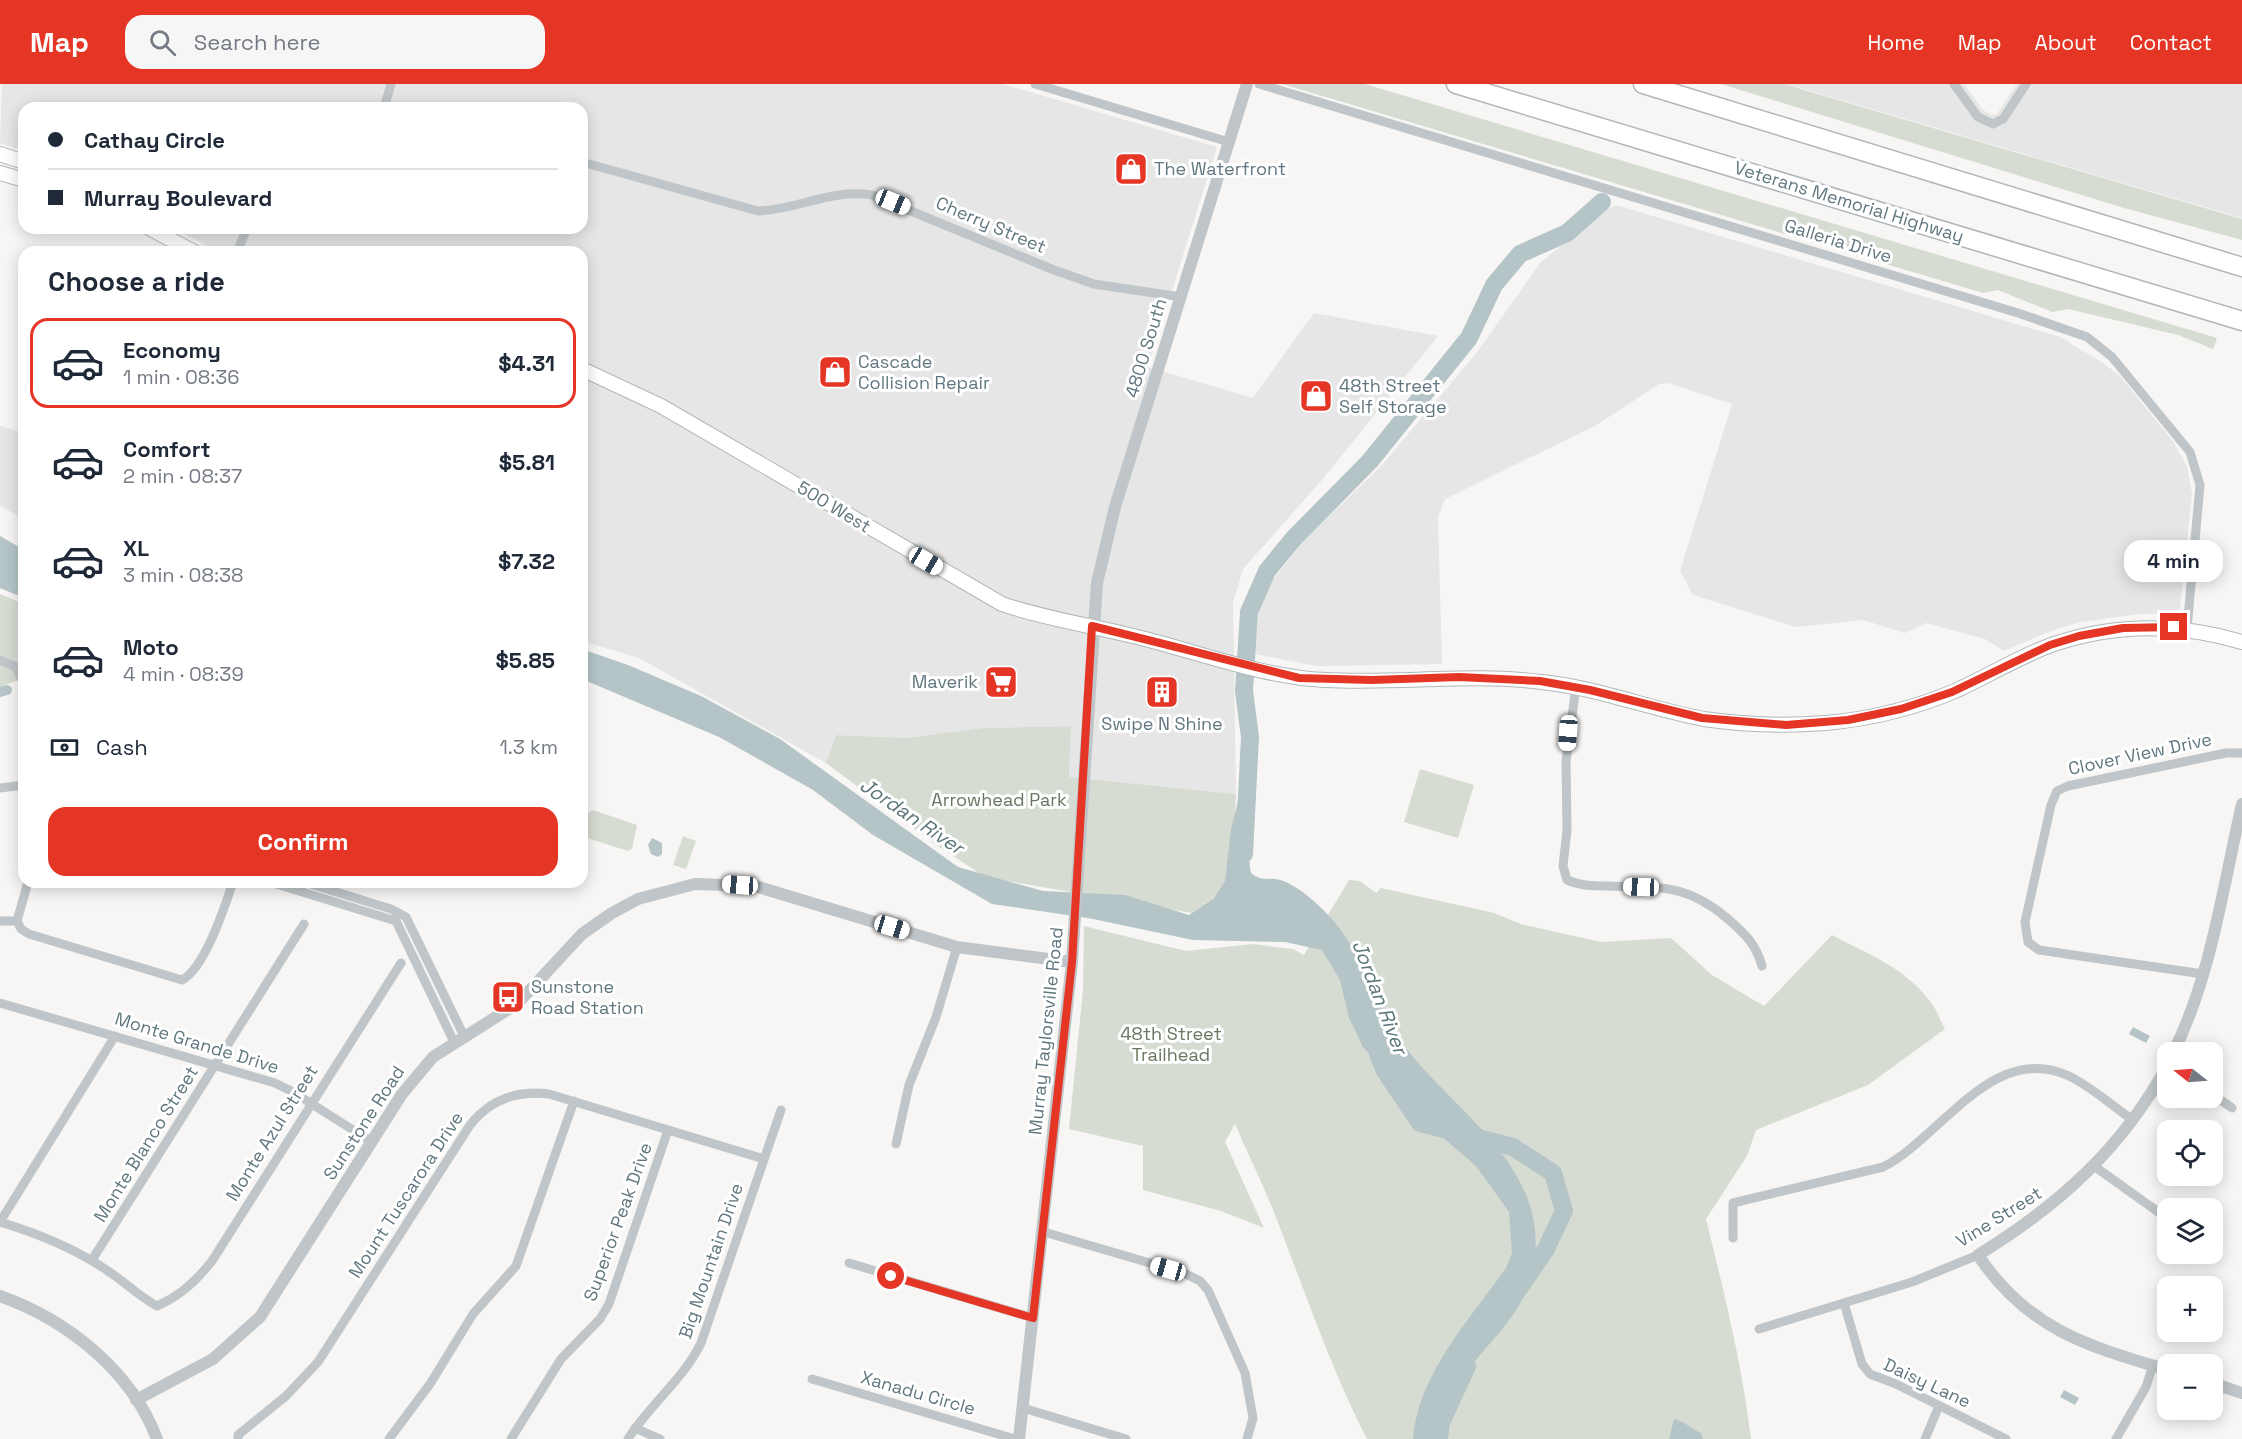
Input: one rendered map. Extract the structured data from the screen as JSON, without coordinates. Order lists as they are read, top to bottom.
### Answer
{
  "streets": {
    "highway": ["Veterans Memorial Highway"],
    "main road": ["500 West"],
    "street": [
      "Cherry Street",
      "Galleria Drive",
      "4800 South",
      "Clover View Drive",
      "Murray Taylorsville Road",
      "Monte Grande Drive",
      "Sunstone Road",
      "Monte Azul Street",
      "Monte Blanco Street",
      "Mount Tuscarora Drive",
      "Vine Street",
      "Superior Peak Drive",
      "Big Mountain Drive",
      "Daisy Lane",
      "Xanadu Circle"
    ]
  },
  "crossings": [
    ["Cherry Street", "4800 South"],
    ["Galleria Drive", "500 West"],
    ["4800 South", "500 West"],
    ["4800 South", "Murray Taylorsville Road"],
    ["500 West", "Murray Taylorsville Road"],
    ["Murray Taylorsville Road", "Sunstone Road"],
    ["Murray Taylorsville Road", "Xanadu Circle"],
    ["Monte Grande Drive", "Sunstone Road"],
    ["Monte Grande Drive", "Monte Azul Street"],
    ["Monte Grande Drive", "Monte Blanco Street"],
    ["Monte Azul Street", "Monte Blanco Street"],
    ["Mount Tuscarora Drive", "Superior Peak Drive"],
    ["Mount Tuscarora Drive", "Big Mountain Drive"],
    ["Vine Street", "Daisy Lane"]
  ],
  "water": ["Jordan River"],
  "parks": ["Arrowhead Park", "48th Street Trailhead"],
  "places": {
    "shop": ["The Waterfront", "Cascade Collision Repair", "48th Street Self Storage"],
    "supermarket": ["Maverik"],
    "building": ["Swipe N Shine"],
    "bus stop": ["Sunstone Road Station"]
  },
  "north": "left",
  "page": {
    "header": "Map",
    "search": "Search here",
    "nav": [
      "Home",
      "Map",
      "About",
      "Contact"
    ],
    "banner": ["Cathay Circle", "Murray Boulevard"],
    "heading": "Choose a ride",
    "list": [
      {
        "name": "Economy",
        "note": "1 min · 08:36",
        "value": "$4.31"
      },
      {
        "name": "Comfort",
        "note": "2 min · 08:37",
        "value": "$5.81"
      },
      {
        "name": "XL",
        "note": "3 min · 08:38",
        "value": "$7.32"
      },
      {
        "name": "Moto",
        "note": "4 min · 08:39",
        "value": "$5.85"
      }
    ],
    "bubble": "4 min",
    "pay": ["Cash", "1.3 km"],
    "buttons": "Confirm",
    "map_buttons": ["+", "−"]
  }
}
